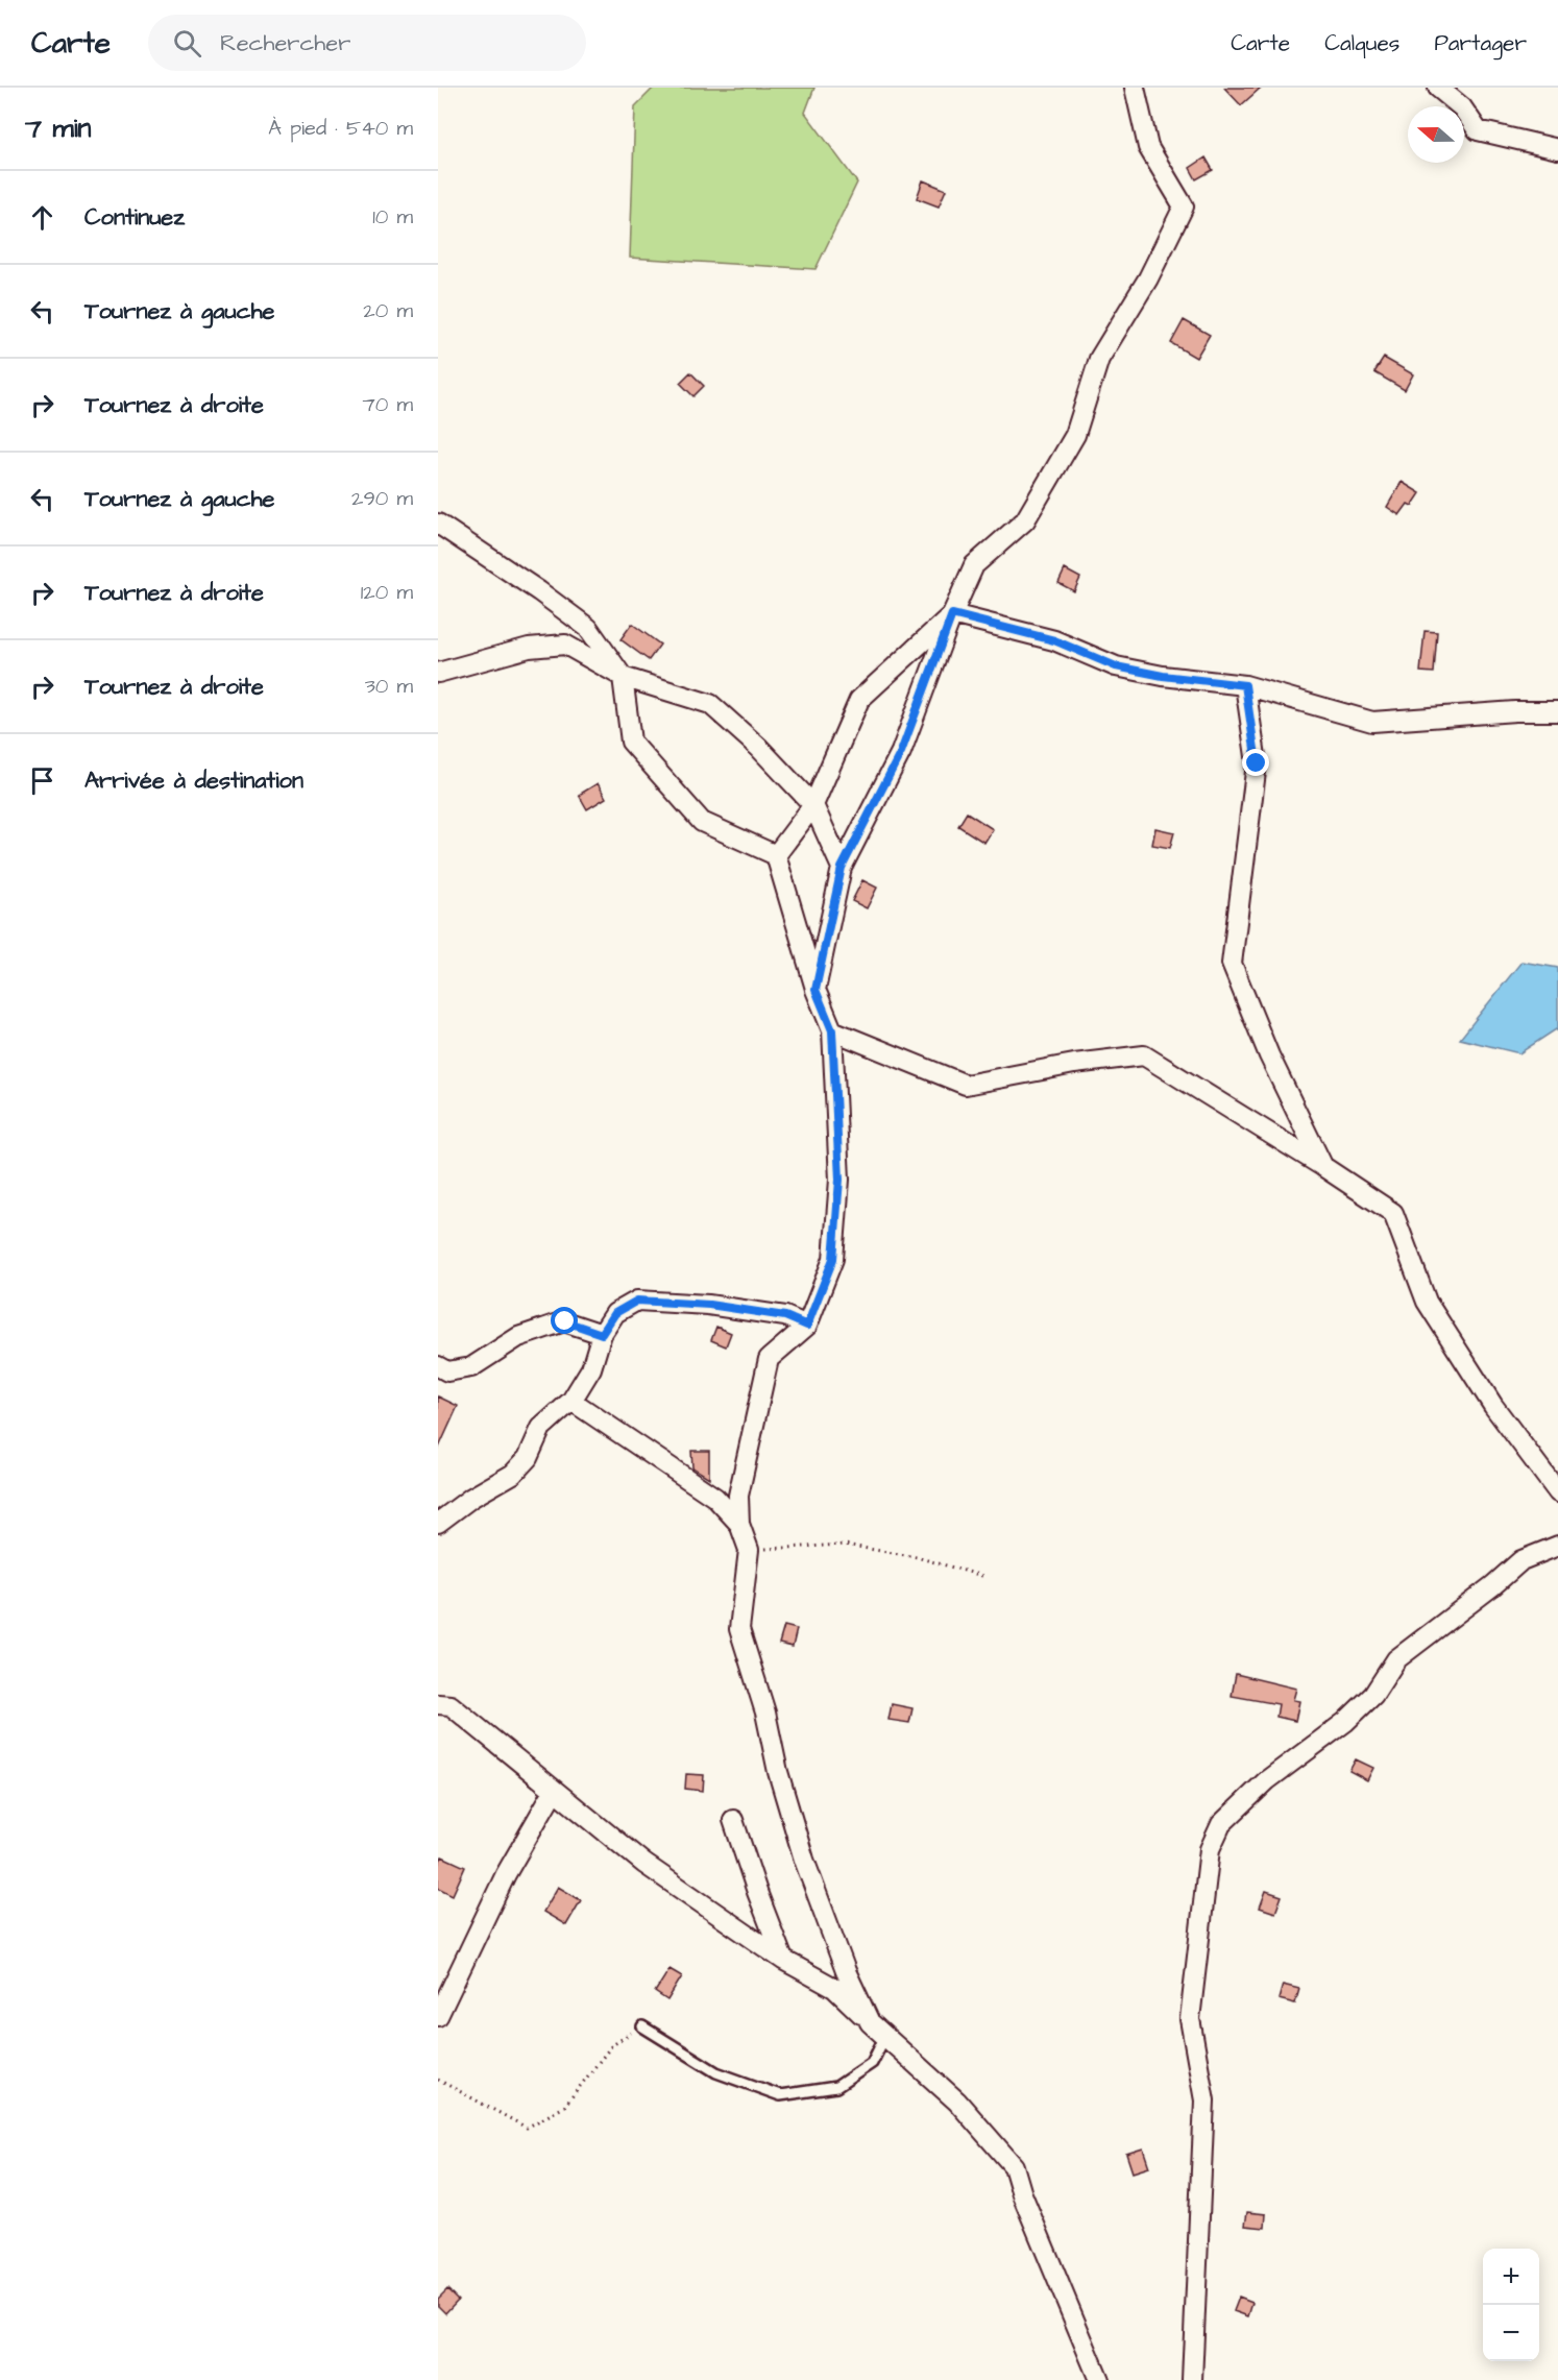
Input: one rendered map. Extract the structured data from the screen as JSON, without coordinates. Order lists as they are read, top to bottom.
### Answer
{
  "north": "left",
  "page": {
    "header": "Carte",
    "search": "Rechercher",
    "nav": ["Carte", "Calques", "Partager"],
    "heading": ["7 min", "À pied · 540 m"],
    "list": [
      ["Continuez", "10 m"],
      ["Tournez à gauche", "20 m"],
      ["Tournez à droite", "70 m"],
      ["Tournez à gauche", "290 m"],
      ["Tournez à droite", "120 m"],
      ["Tournez à droite", "30 m"],
      "Arrivée à destination"
    ],
    "map_buttons": ["+", "−"]
  }
}
